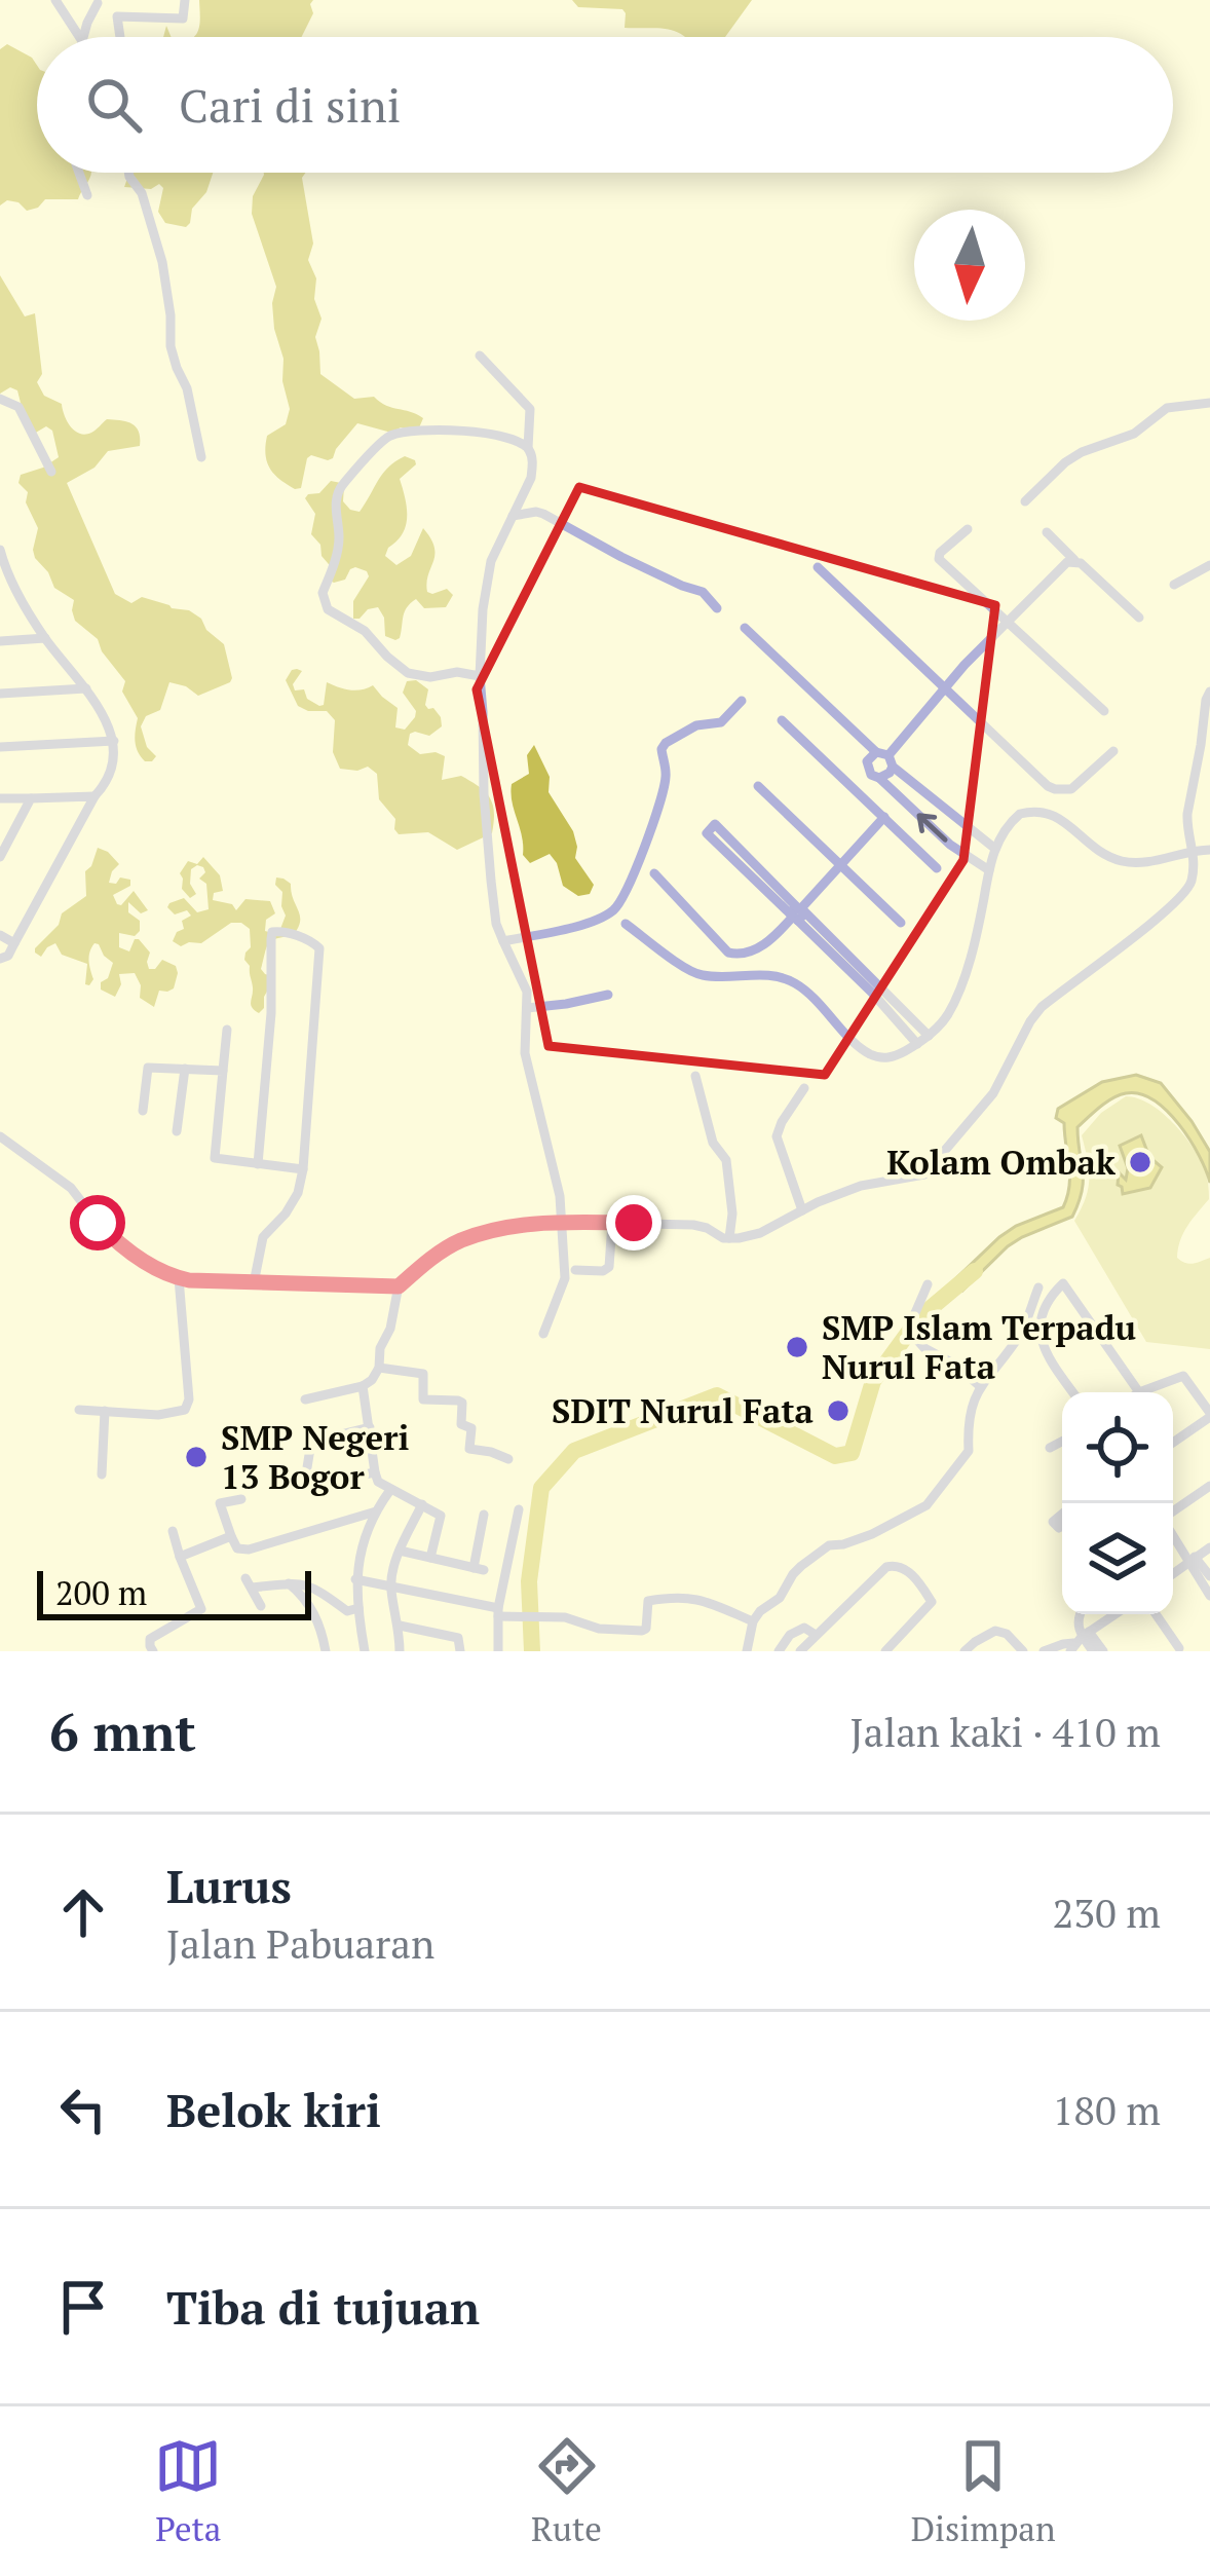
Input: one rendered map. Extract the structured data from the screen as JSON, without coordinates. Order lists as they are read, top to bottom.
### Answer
{
  "places": [
    "Kolam Ombak",
    "SMP Islam Terpadu Nurul Fata",
    "SDIT Nurul Fata",
    "SMP Negeri 13 Bogor"
  ],
  "scale_bar": "200 m",
  "north": "bottom",
  "page": {
    "search": "Cari di sini",
    "scale": "200 m",
    "heading": ["6 mnt", "Jalan kaki · 410 m"],
    "list": [
      ["Lurus", "Jalan Pabuaran", "230 m"],
      ["Belok kiri", "180 m"],
      "Tiba di tujuan"
    ],
    "nav": ["Peta", "Rute", "Disimpan"]
  }
}
